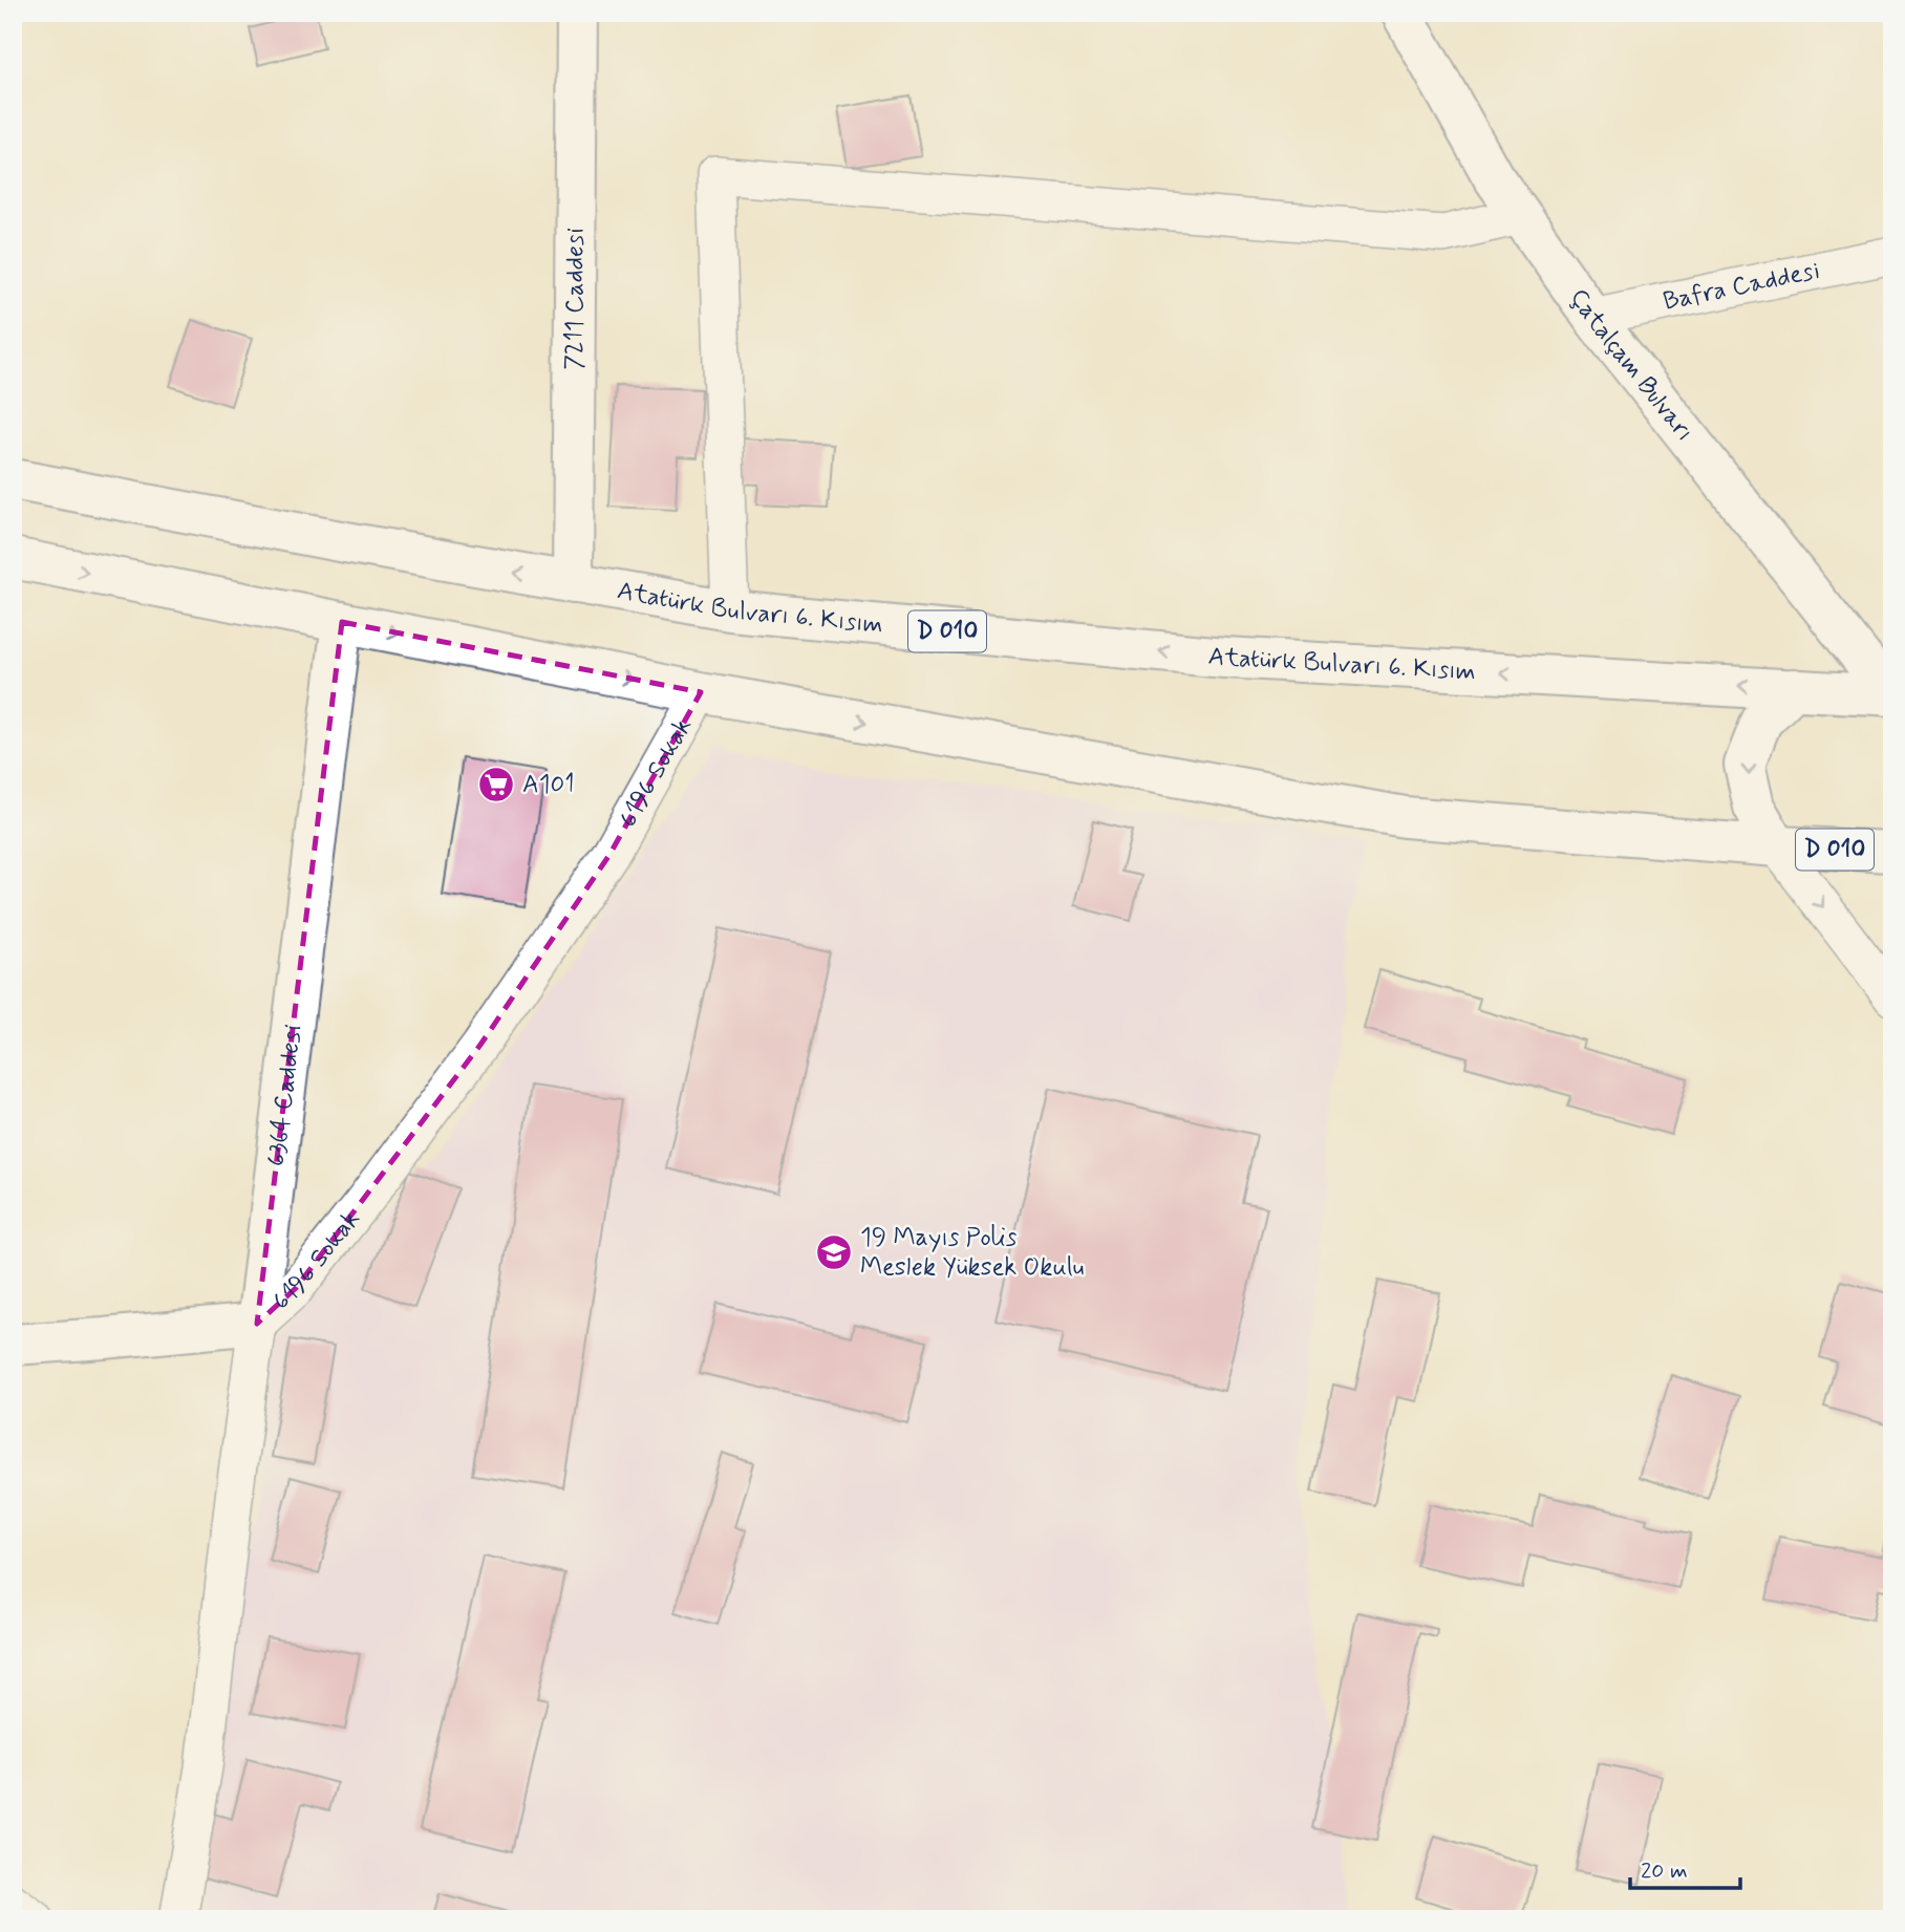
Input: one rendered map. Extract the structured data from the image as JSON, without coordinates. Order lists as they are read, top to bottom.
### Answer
{
  "streets": {
    "main road": [
      "7211 Caddesi",
      "Çatalçam Bulvarı",
      "Atatürk Bulvarı 6. Kısım",
      "D 010",
      "6364 Caddesi"
    ],
    "street": ["Bafra Caddesi", "6196 Sokak"]
  },
  "crossings": [
    ["Bafra Caddesi", "Çatalçam Bulvarı"],
    ["7211 Caddesi", "Atatürk Bulvarı 6. Kısım"],
    ["Çatalçam Bulvarı", "Atatürk Bulvarı 6. Kısım"],
    ["D 010", "6196 Sokak"],
    ["D 010", "6364 Caddesi"],
    ["6196 Sokak", "6364 Caddesi"]
  ],
  "places": {
    "supermarket": ["A101"],
    "school or university": ["19 Mayıs Polis Meslek Yüksek Okulu"]
  },
  "scale_bar": "20 m"
}
